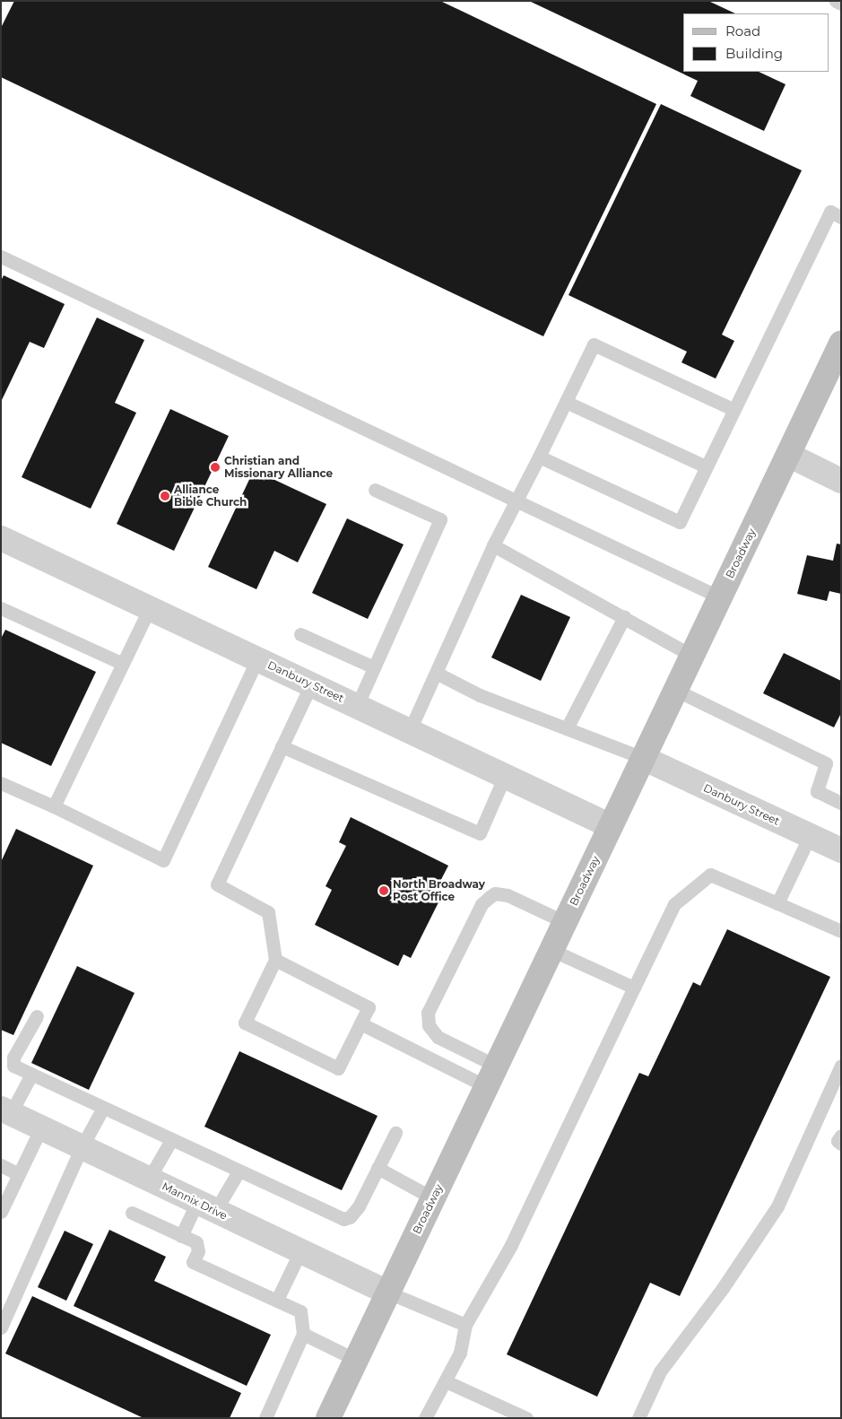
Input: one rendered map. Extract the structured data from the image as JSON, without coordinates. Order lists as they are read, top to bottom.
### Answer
{
  "streets": {
    "main road": ["Broadway"],
    "street": ["Danbury Street", "Mannix Drive"]
  },
  "crossings": [
    ["Broadway", "Danbury Street"],
    ["Broadway", "Mannix Drive"]
  ],
  "places": ["Christian and Missionary Alliance", "Alliance Bible Church", "North Broadway Post Office"],
  "legend": ["Road", "Building"]
}
